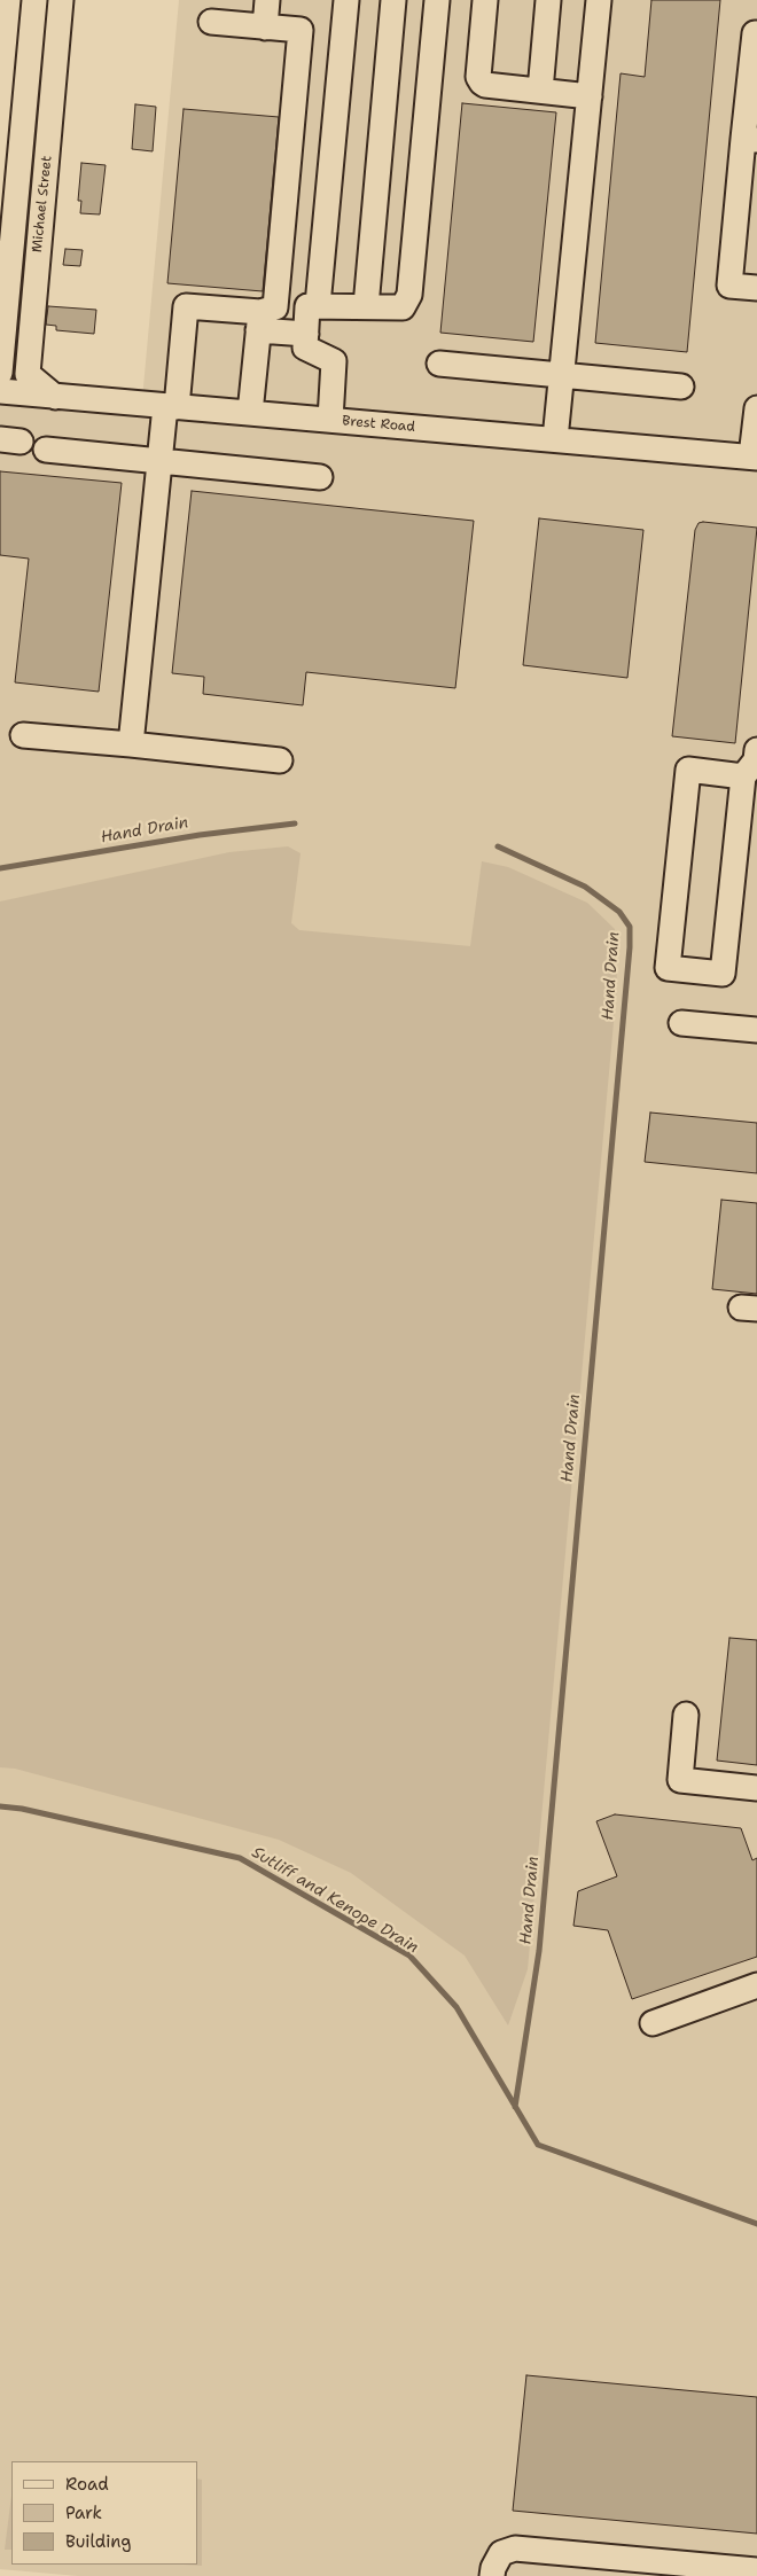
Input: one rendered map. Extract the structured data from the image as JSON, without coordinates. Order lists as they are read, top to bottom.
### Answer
{
  "streets": {
    "street": ["Michael Street", "Brest Road"]
  },
  "crossings": [
    ["Michael Street", "Brest Road"]
  ],
  "water": ["Hand Drain", "Sutliff and Kenope Drain"],
  "legend": ["Road", "Park", "Building"]
}
